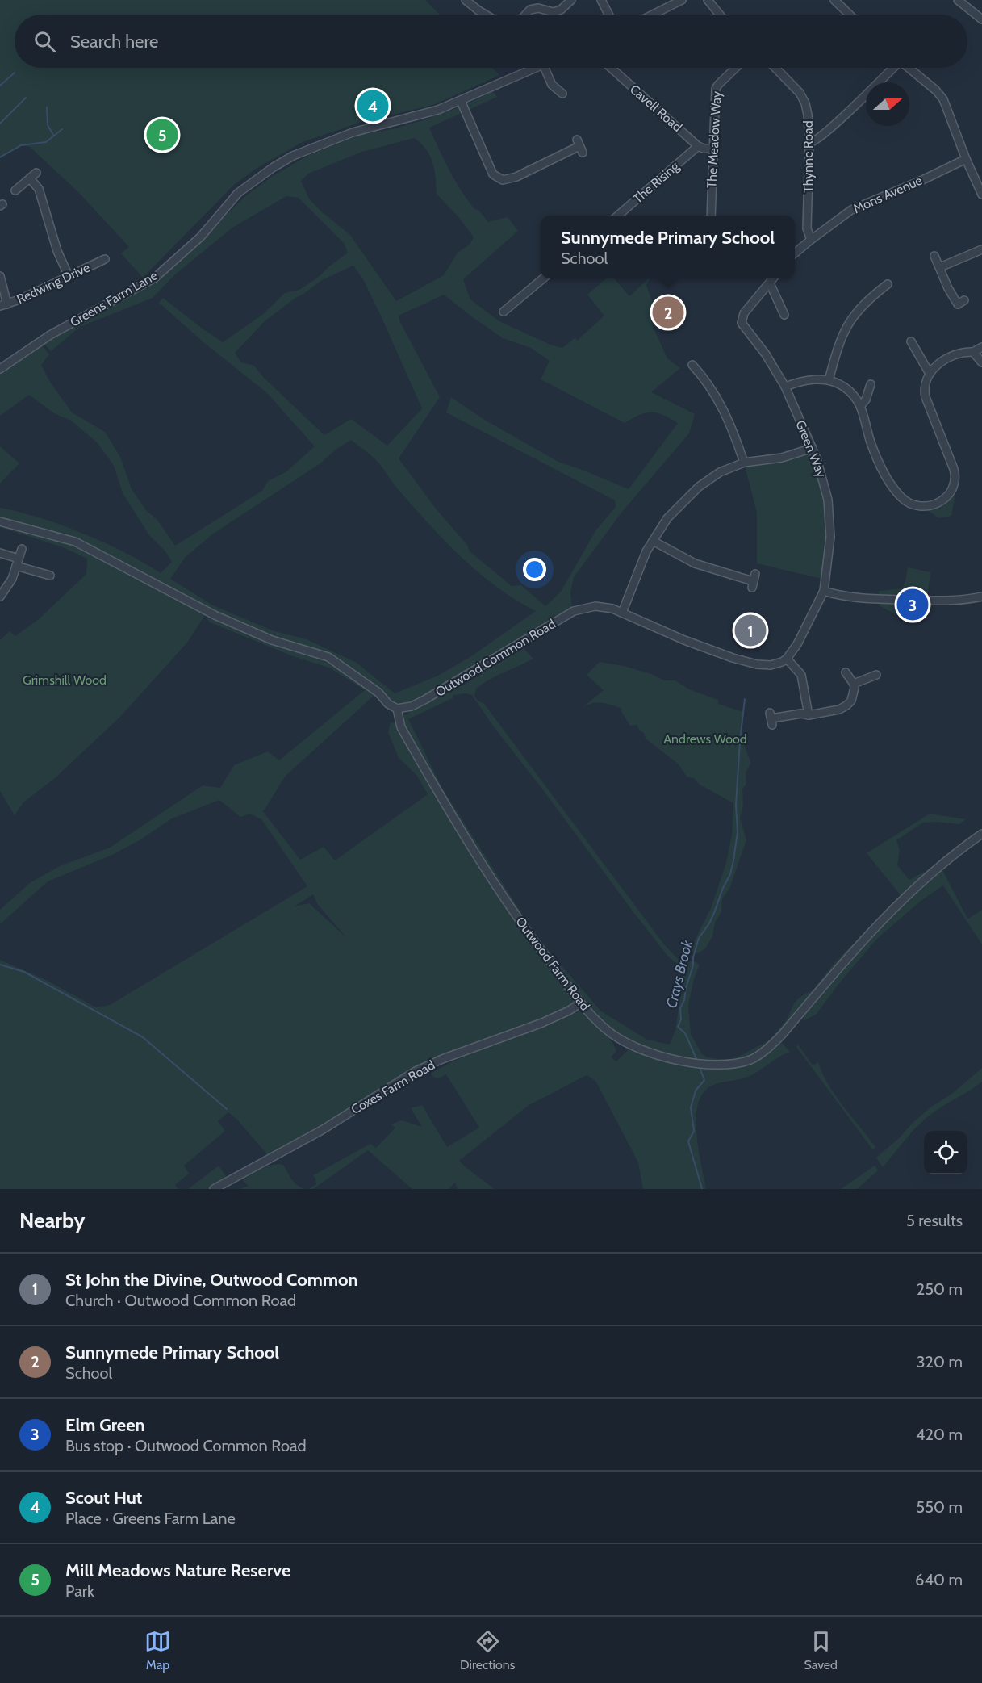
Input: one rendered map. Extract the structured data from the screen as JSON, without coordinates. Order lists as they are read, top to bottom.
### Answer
{
  "streets": {
    "street": [
      "Cavell Road",
      "The Meadow Way",
      "Thynne Road",
      "The Rising",
      "Mons Avenue",
      "Redwing Drive",
      "Greens Farm Lane",
      "Green Way",
      "Outwood Common Road",
      "Outwood Farm Road",
      "Coxes Farm Road"
    ]
  },
  "crossings": [
    ["Cavell Road", "The Rising"],
    ["Thynne Road", "Mons Avenue"],
    ["Outwood Common Road", "Outwood Farm Road"],
    ["Outwood Farm Road", "Coxes Farm Road"]
  ],
  "water": ["Crays Brook"],
  "parks": ["Grimshill Wood", "Andrews Wood"],
  "north": "right",
  "page": {
    "search": "Search here",
    "pins": [
      "4",
      "5",
      "2",
      "3",
      "1"
    ],
    "popup": ["Sunnymede Primary School", "School"],
    "heading": ["Nearby", "5 results"],
    "list": [
      {
        "mark": "1",
        "name": "St John the Divine, Outwood Common",
        "note": "Church · Outwood Common Road",
        "value": "250 m"
      },
      {
        "mark": "2",
        "name": "Sunnymede Primary School",
        "note": "School",
        "value": "320 m"
      },
      {
        "mark": "3",
        "name": "Elm Green",
        "note": "Bus stop · Outwood Common Road",
        "value": "420 m"
      },
      {
        "mark": "4",
        "name": "Scout Hut",
        "note": "Place · Greens Farm Lane",
        "value": "550 m"
      },
      {
        "mark": "5",
        "name": "Mill Meadows Nature Reserve",
        "note": "Park",
        "value": "640 m"
      }
    ],
    "nav": ["Map", "Directions", "Saved"]
  }
}
